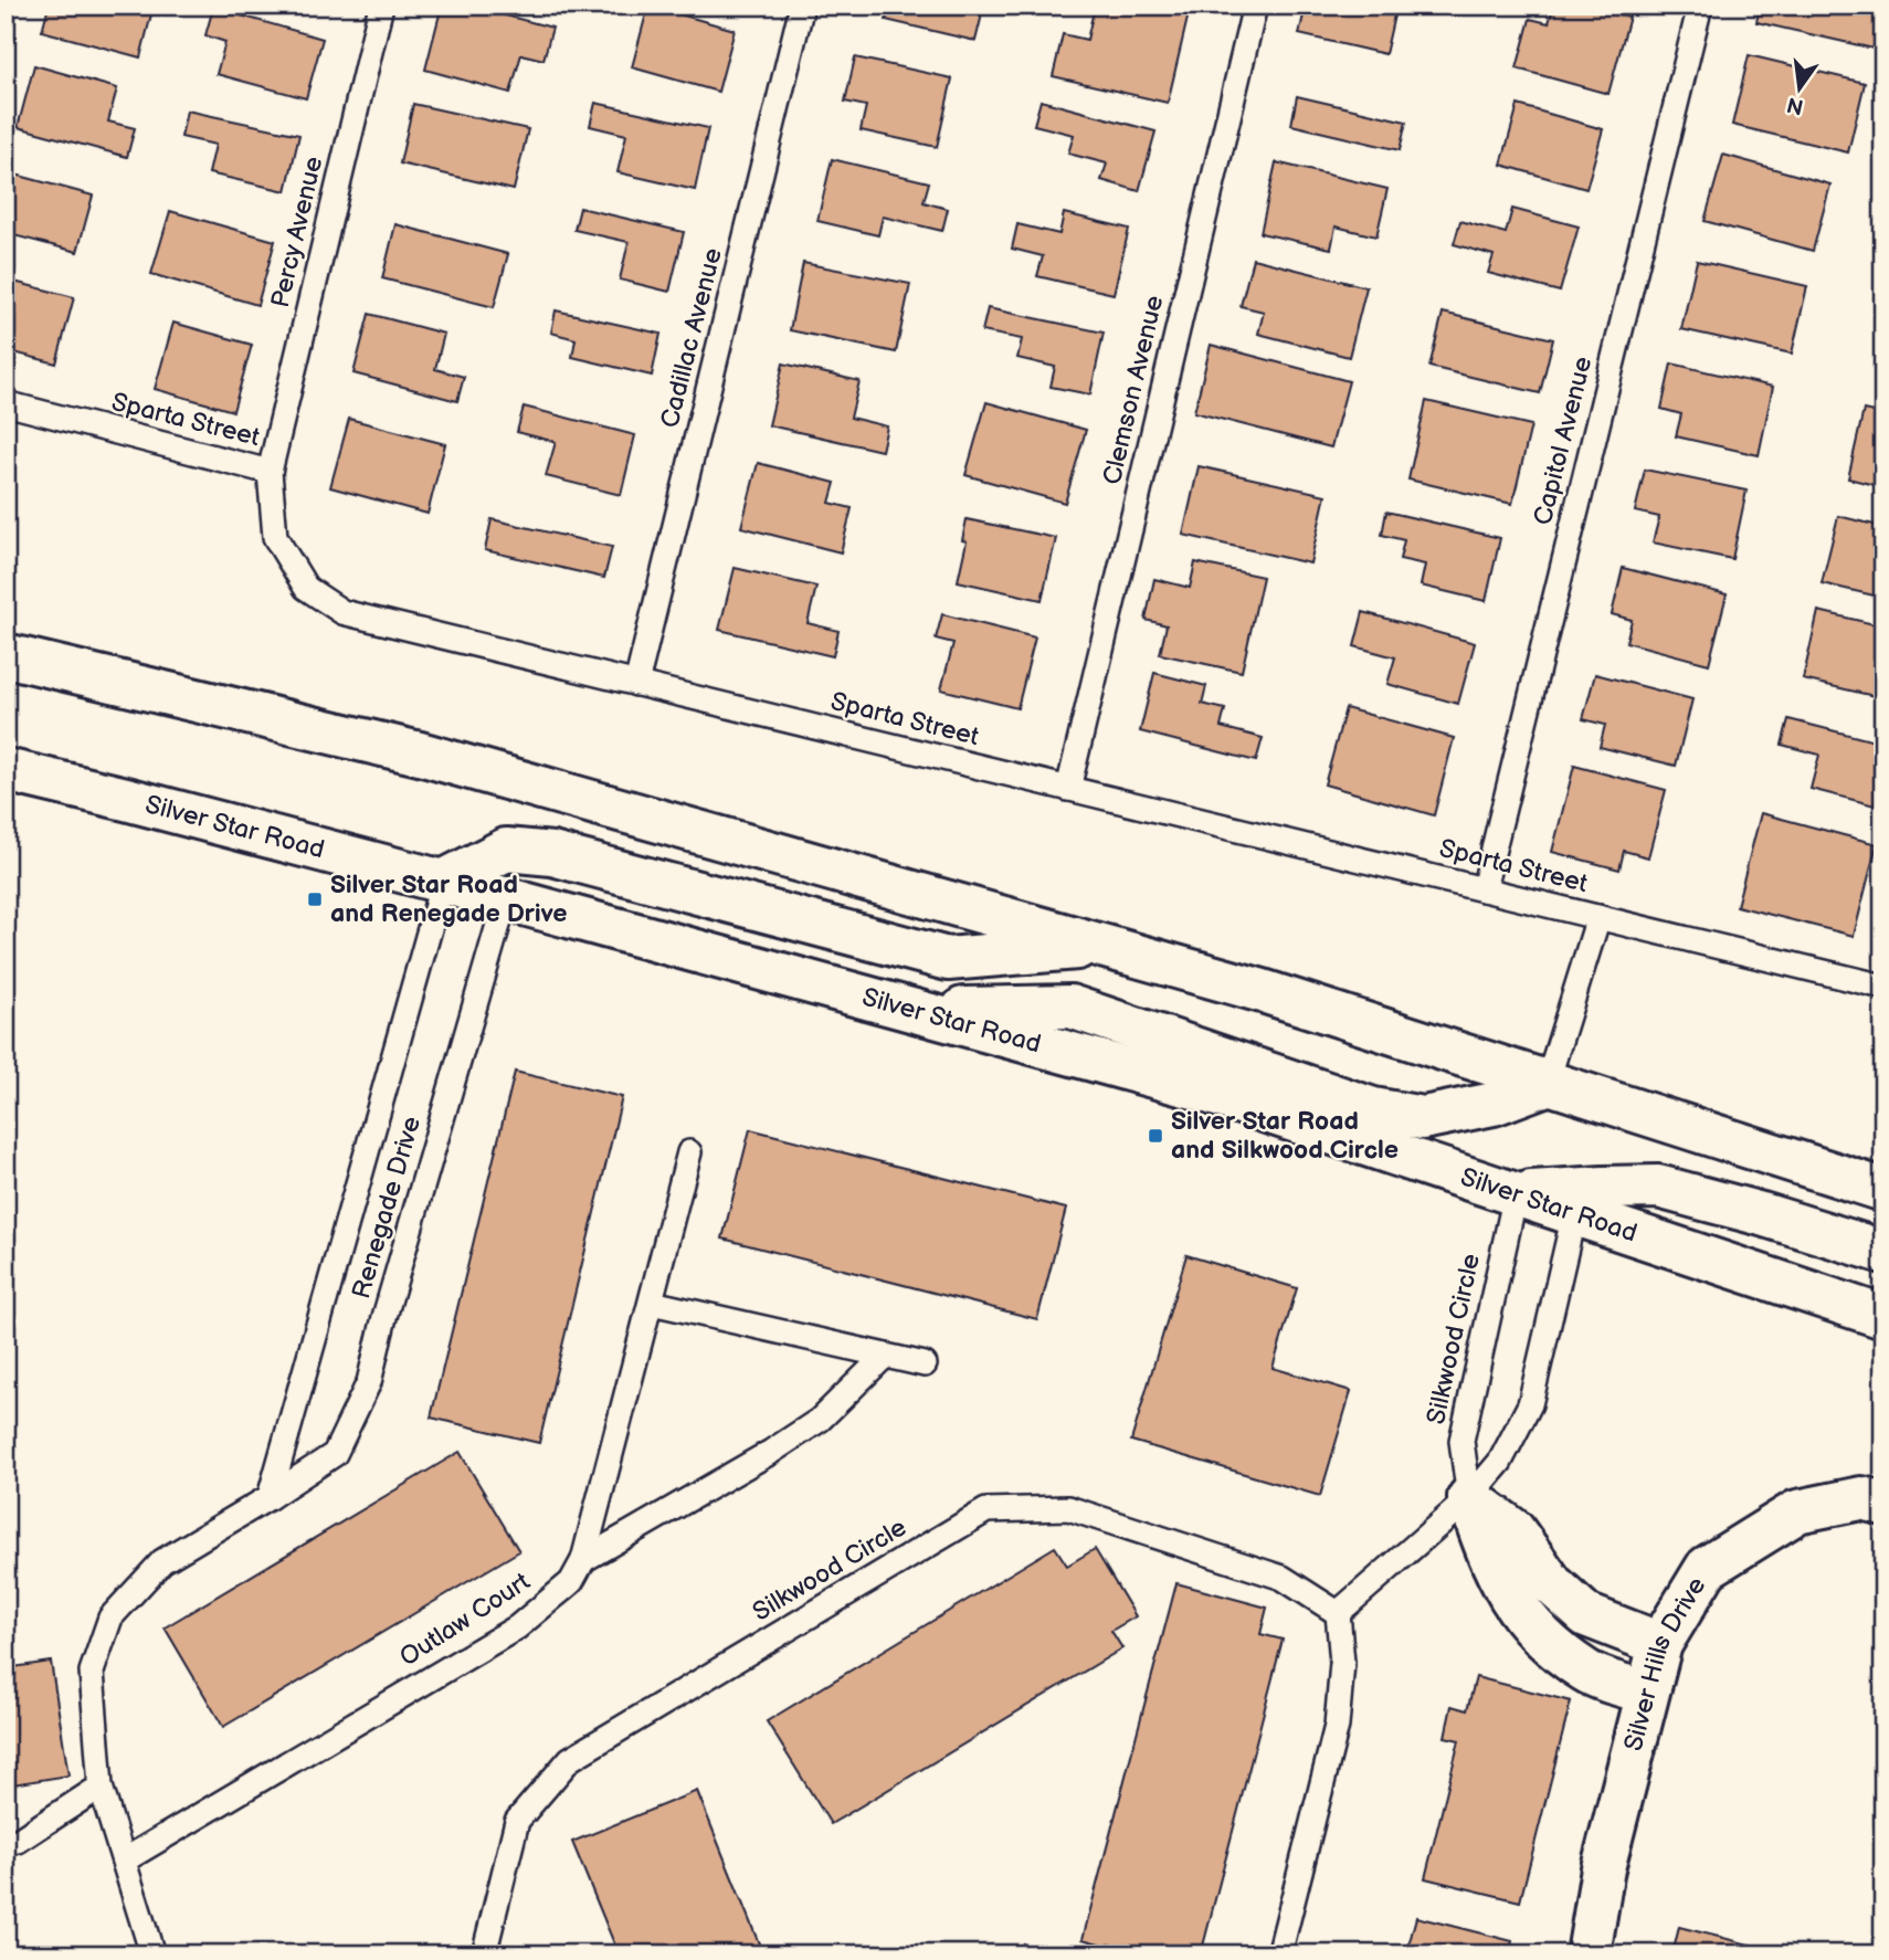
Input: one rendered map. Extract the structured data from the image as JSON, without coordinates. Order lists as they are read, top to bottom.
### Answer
{
  "streets": {
    "main road": ["Silver Star Road", "Silver Hills Drive"],
    "lane": [
      "Percy Avenue",
      "Cadillac Avenue",
      "Clemson Avenue",
      "Sparta Street",
      "Capitol Avenue",
      "Renegade Drive",
      "Silkwood Circle",
      "Outlaw Court"
    ]
  },
  "crossings": [
    ["Percy Avenue", "Sparta Street"],
    ["Cadillac Avenue", "Sparta Street"],
    ["Clemson Avenue", "Sparta Street"],
    ["Sparta Street", "Capitol Avenue"],
    ["Silver Star Road", "Renegade Drive"],
    ["Silver Star Road", "Silkwood Circle"],
    ["Renegade Drive", "Outlaw Court"]
  ],
  "places": {
    "transit": ["Silver Star Road and Renegade Drive", "Silver Star Road and Silkwood Circle"]
  },
  "north": "bottom"
}
